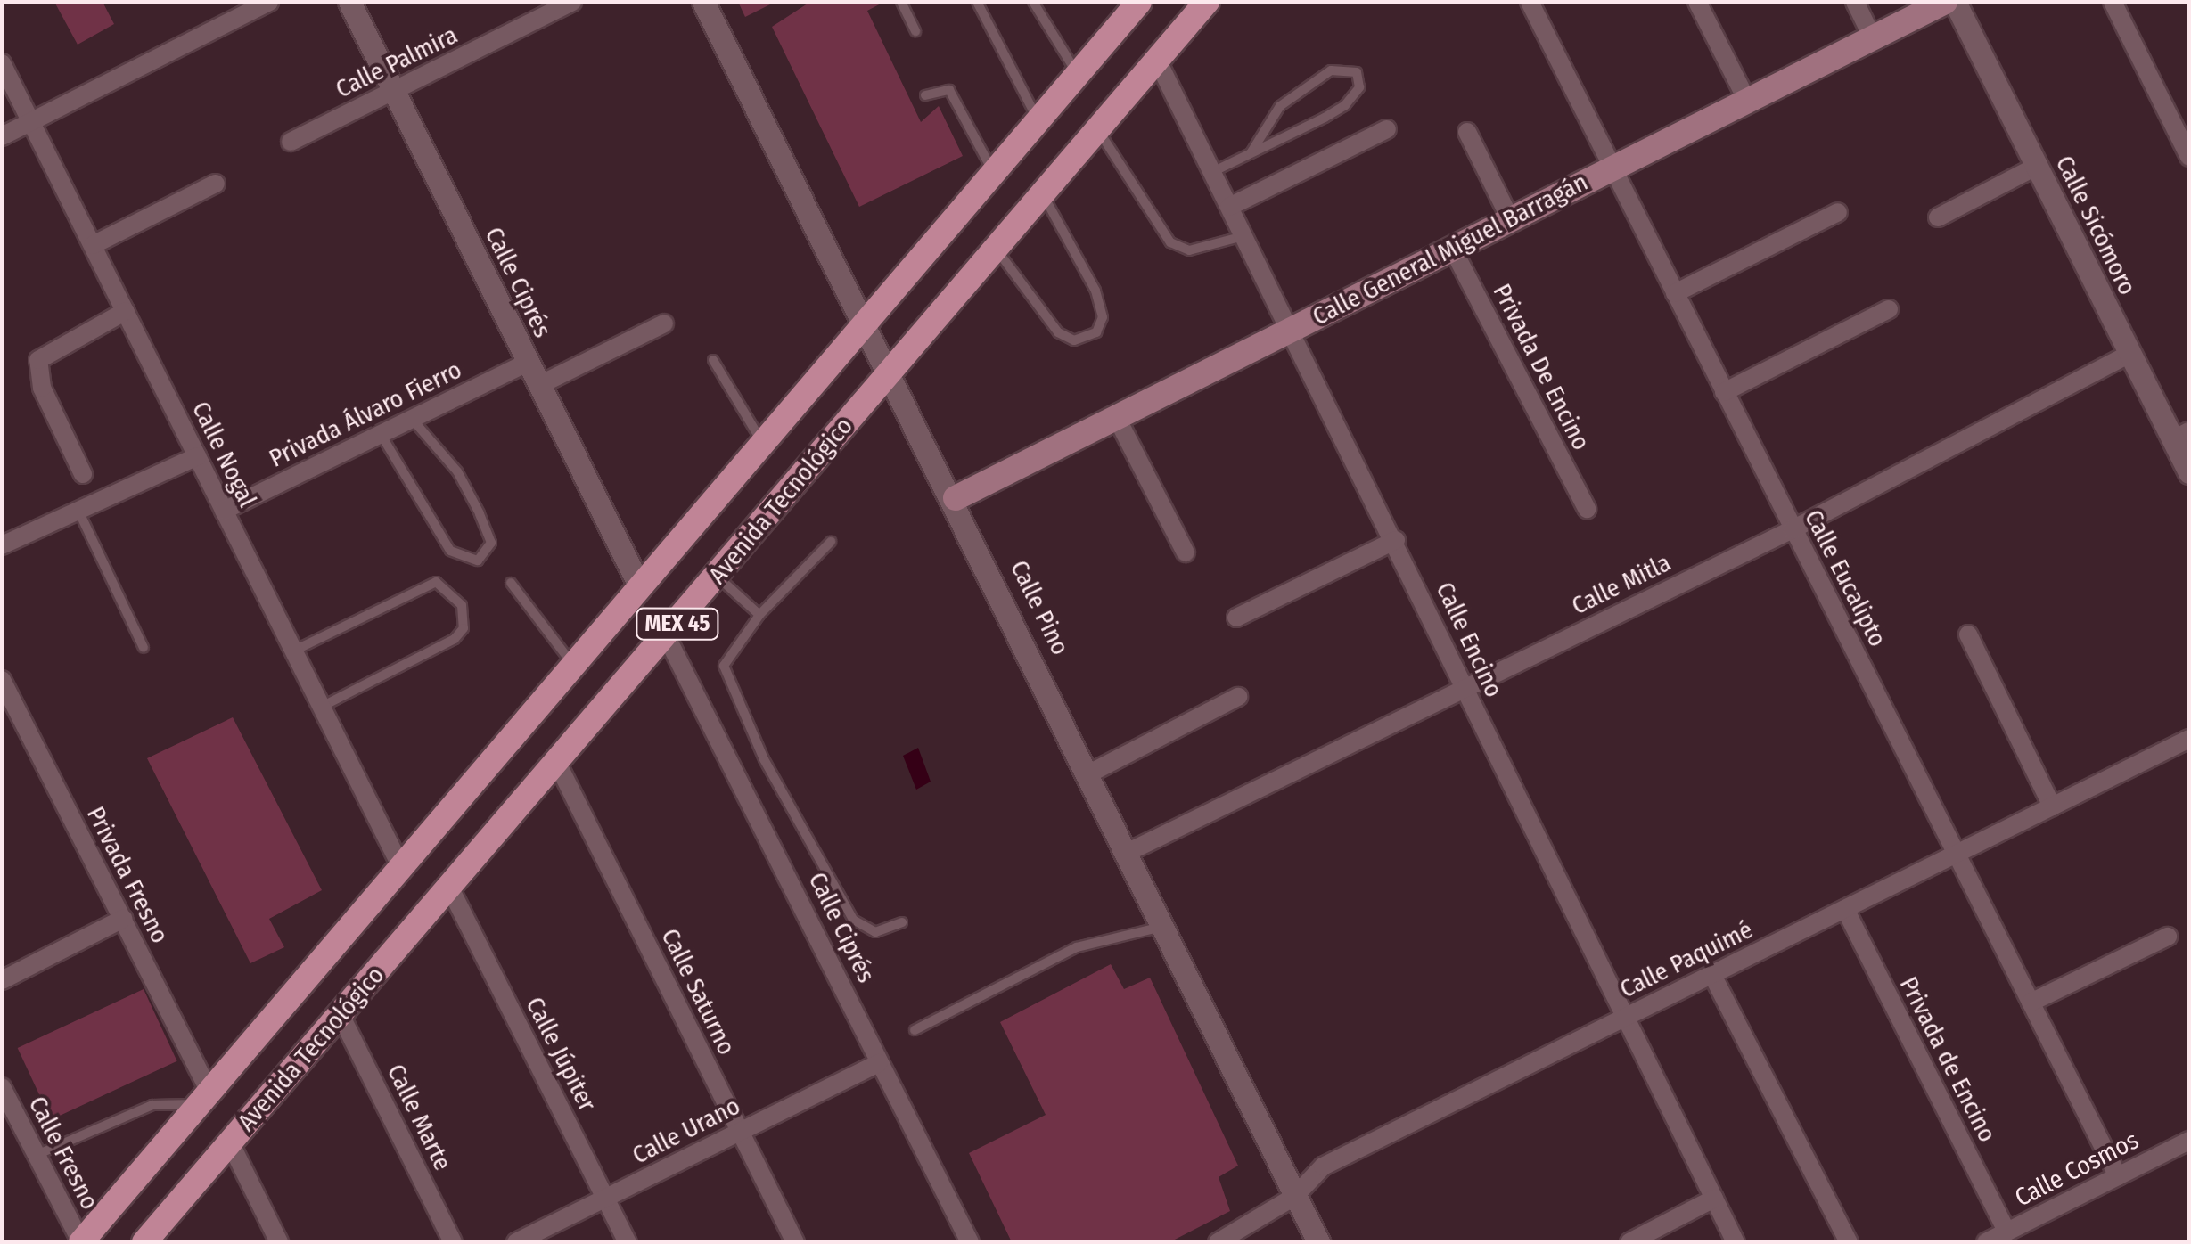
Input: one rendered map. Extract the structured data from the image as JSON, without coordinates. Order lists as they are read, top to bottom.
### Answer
{
  "streets": {
    "main road": ["Calle General Miguel Barragán", "Avenida Tecnológico", "MEX 45"],
    "street": [
      "Calle Palmira",
      "Calle Sicómoro",
      "Calle Ciprés",
      "Privada De Encino",
      "Privada Álvaro Fierro",
      "Calle Nogal",
      "Calle Eucalipto",
      "Calle Mitla",
      "Calle Pino",
      "Calle Encino",
      "Privada Fresno",
      "Calle Paquimé",
      "Calle Saturno",
      "Calle Júpiter",
      "Privada de Encino",
      "Calle Marte",
      "Calle Urano",
      "Calle Fresno",
      "Calle Cosmos"
    ]
  },
  "crossings": [
    ["Calle Palmira", "Calle Ciprés"],
    ["Calle Sicómoro", "Calle Mitla"],
    ["Calle General Miguel Barragán", "Privada De Encino"],
    ["Calle General Miguel Barragán", "Calle Eucalipto"],
    ["Calle General Miguel Barragán", "Calle Pino"],
    ["Calle General Miguel Barragán", "Calle Encino"],
    ["Calle Ciprés", "Privada Álvaro Fierro"],
    ["Calle Ciprés", "Avenida Tecnológico"],
    ["Calle Ciprés", "Calle Urano"],
    ["Privada Álvaro Fierro", "Calle Nogal"],
    ["Calle Nogal", "Avenida Tecnológico"],
    ["Avenida Tecnológico", "Calle Pino"],
    ["Avenida Tecnológico", "Calle Encino"],
    ["Avenida Tecnológico", "Privada Fresno"],
    ["Avenida Tecnológico", "Calle Saturno"],
    ["Avenida Tecnológico", "Calle Júpiter"],
    ["Avenida Tecnológico", "Calle Marte"],
    ["Avenida Tecnológico", "Calle Fresno"],
    ["Calle Eucalipto", "Calle Mitla"],
    ["Calle Eucalipto", "Calle Paquimé"],
    ["Calle Eucalipto", "Calle Cosmos"],
    ["Calle Mitla", "Calle Pino"],
    ["Calle Mitla", "Calle Encino"],
    ["Calle Pino", "Calle Paquimé"],
    ["Calle Encino", "Calle Paquimé"],
    ["Calle Paquimé", "Privada de Encino"],
    ["Calle Saturno", "Calle Urano"],
    ["Calle Júpiter", "Calle Urano"],
    ["Privada de Encino", "Calle Cosmos"]
  ]
}
